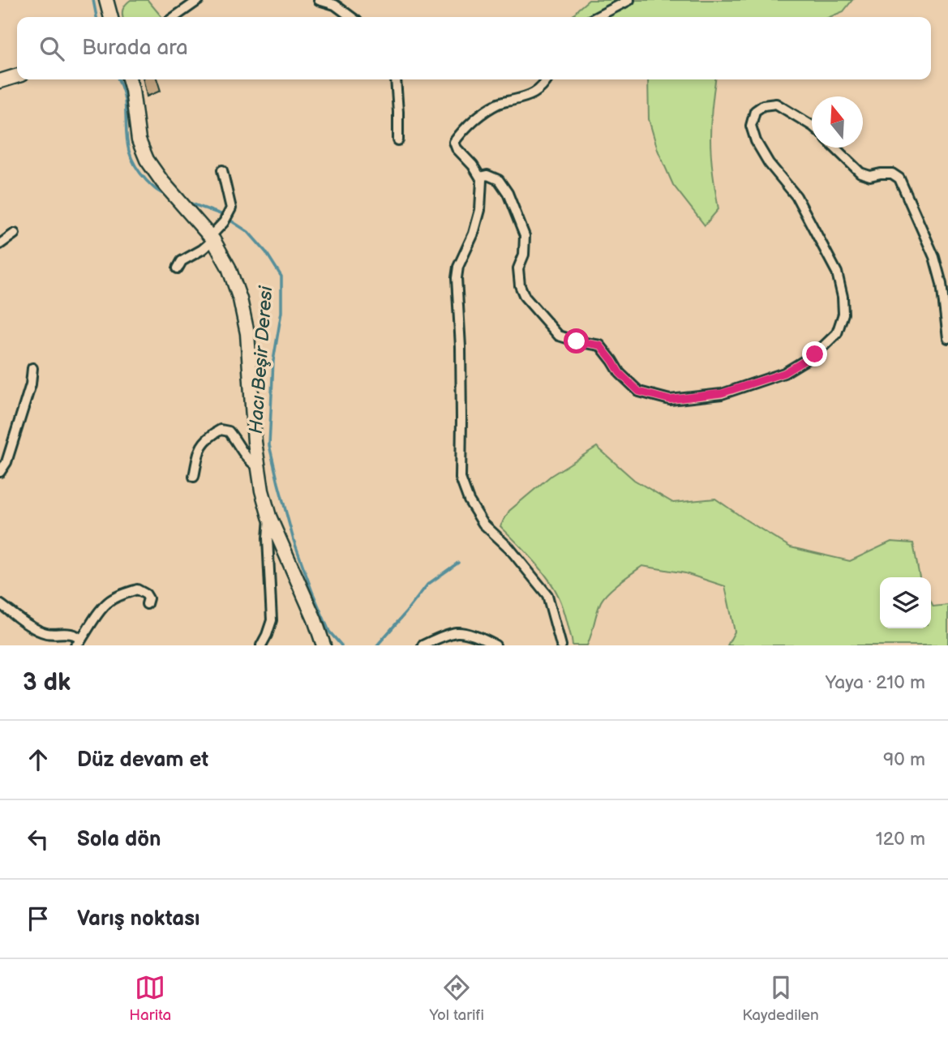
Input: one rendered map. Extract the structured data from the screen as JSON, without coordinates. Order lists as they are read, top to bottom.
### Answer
{
  "water": ["Hacı Beşir Deresi"],
  "north": "top",
  "page": {
    "search": "Burada ara",
    "heading": ["3 dk", "Yaya · 210 m"],
    "list": [
      ["Düz devam et", "90 m"],
      ["Sola dön", "120 m"],
      "Varış noktası"
    ],
    "nav": ["Harita", "Yol tarifi", "Kaydedilen"]
  }
}
